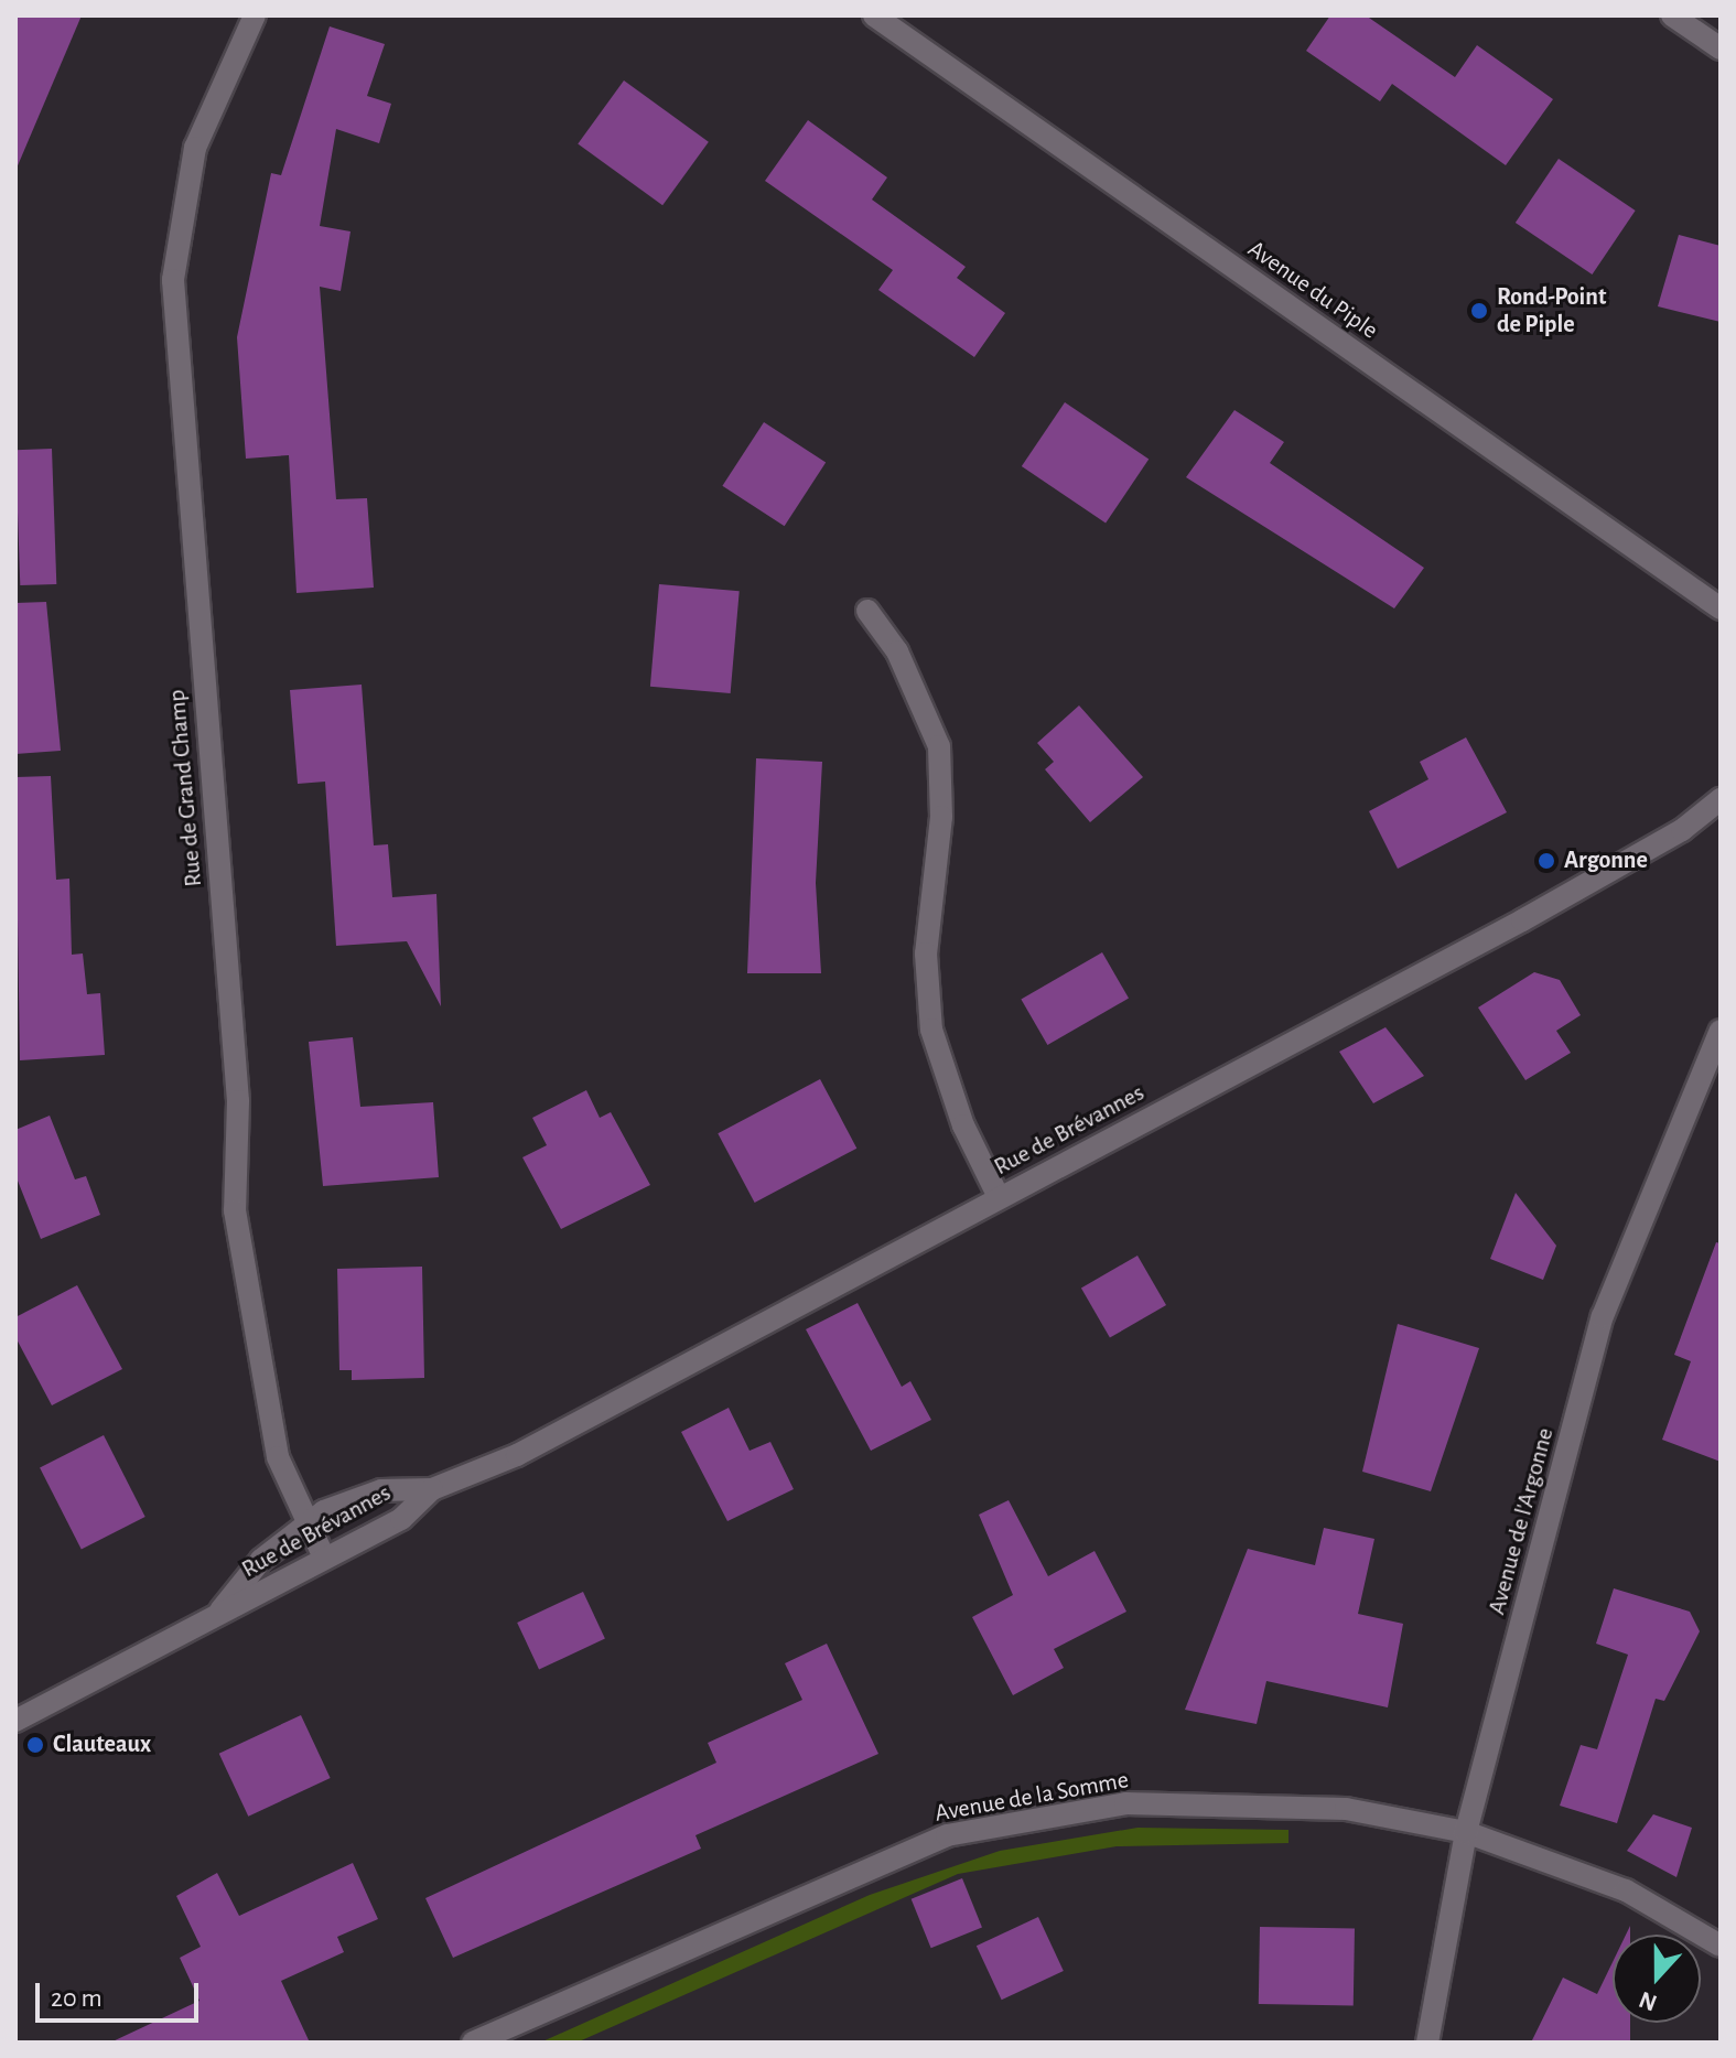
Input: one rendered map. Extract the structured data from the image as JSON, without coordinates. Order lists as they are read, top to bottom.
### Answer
{
  "streets": {
    "street": [
      "Avenue du Piple",
      "Rue de Grand Champ",
      "Rue de Brévannes",
      "Avenue de l'Argonne",
      "Avenue de la Somme"
    ]
  },
  "crossings": [
    ["Rue de Grand Champ", "Rue de Brévannes"],
    ["Avenue de l'Argonne", "Avenue de la Somme"]
  ],
  "places": ["Rond-Point de Piple", "Argonne", "Clauteaux"],
  "scale_bar": "20 m",
  "north": "bottom"
}
